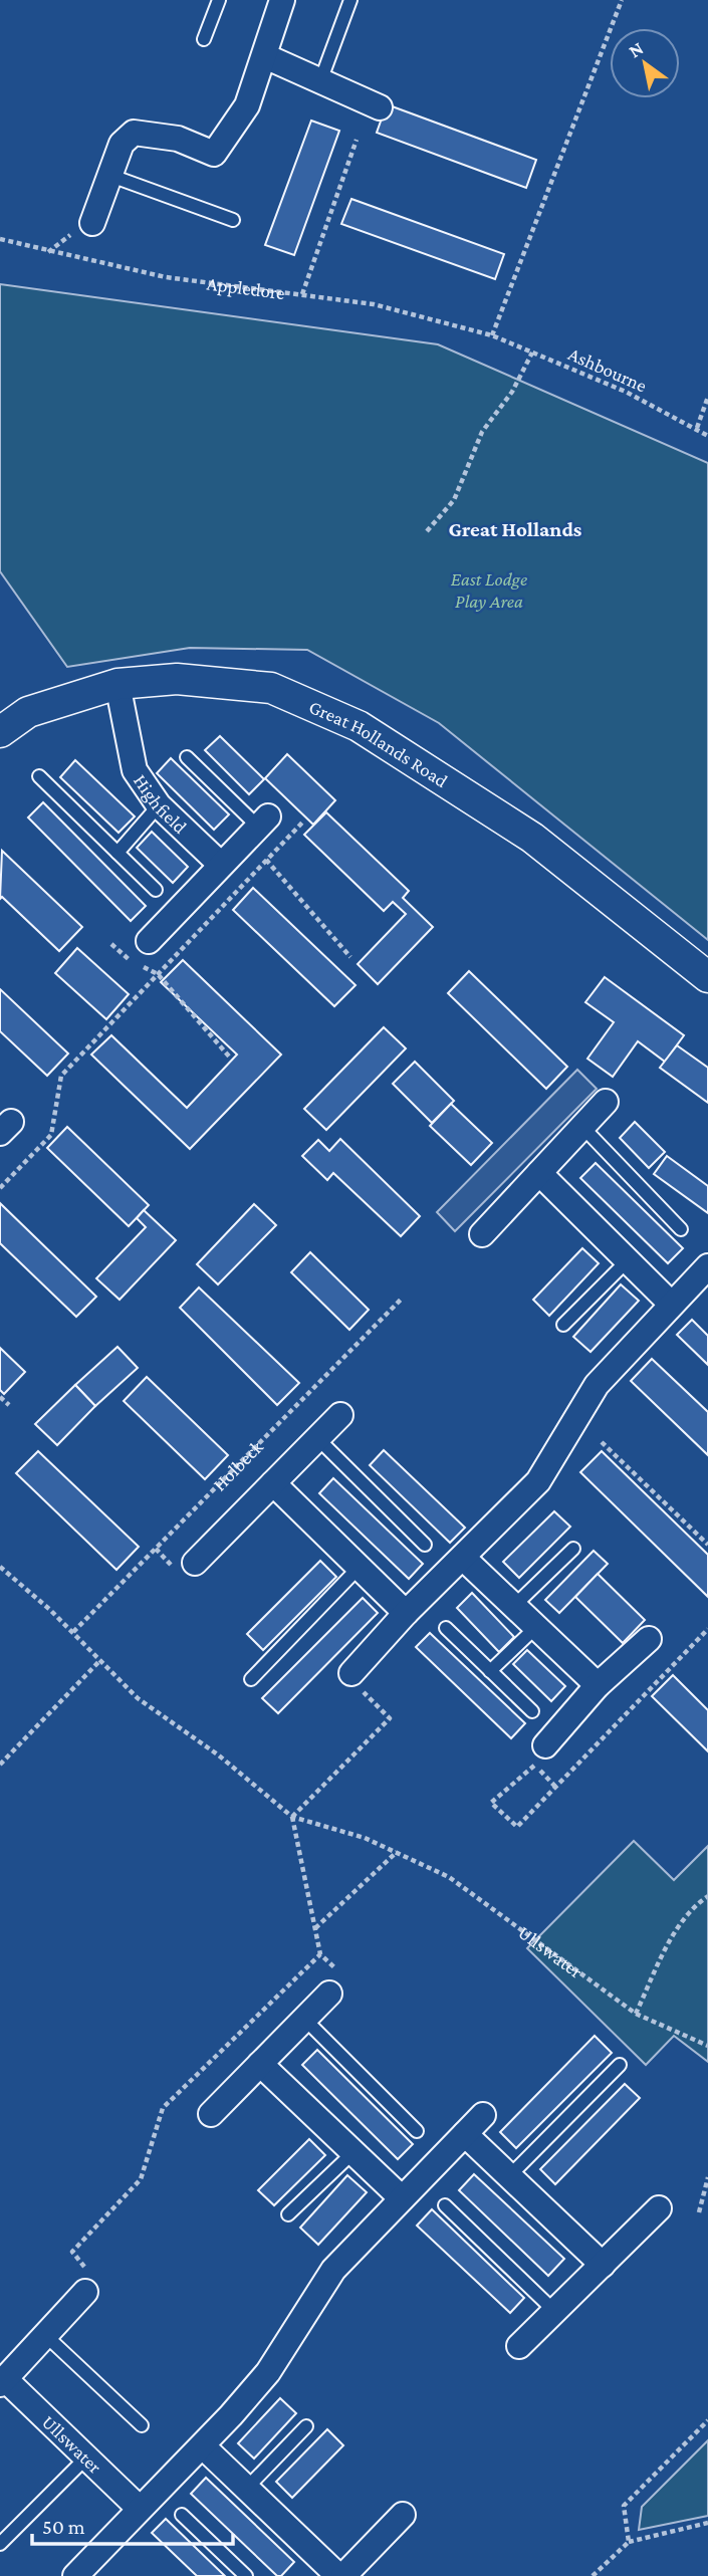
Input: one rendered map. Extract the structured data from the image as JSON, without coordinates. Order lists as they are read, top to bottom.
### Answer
{
  "streets": {
    "street": [
      "Great Hollands Road",
      "Highfield",
      "Holbeck",
      "Ullswater"
    ],
    "path": ["Appledore", "Ashbourne"]
  },
  "crossings": [
    ["Appledore", "Ashbourne"],
    ["Great Hollands Road", "Highfield"]
  ],
  "districts": ["Great Hollands"],
  "parks": ["East Lodge Play Area"],
  "scale_bar": "50 m",
  "north": "top left"
}
